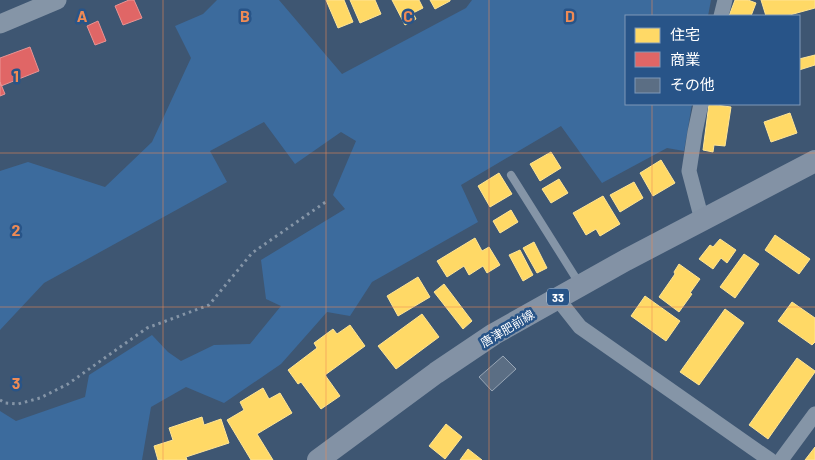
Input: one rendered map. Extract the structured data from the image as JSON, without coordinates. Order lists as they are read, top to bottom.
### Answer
{
  "streets": {
    "main road": ["33", "唐津肥前線"]
  },
  "legend": ["住宅", "商業", "その他"],
  "grid": {
    "columns": [
      "A",
      "B",
      "C",
      "D"
    ],
    "rows": ["1", "2", "3"]
  }
}
